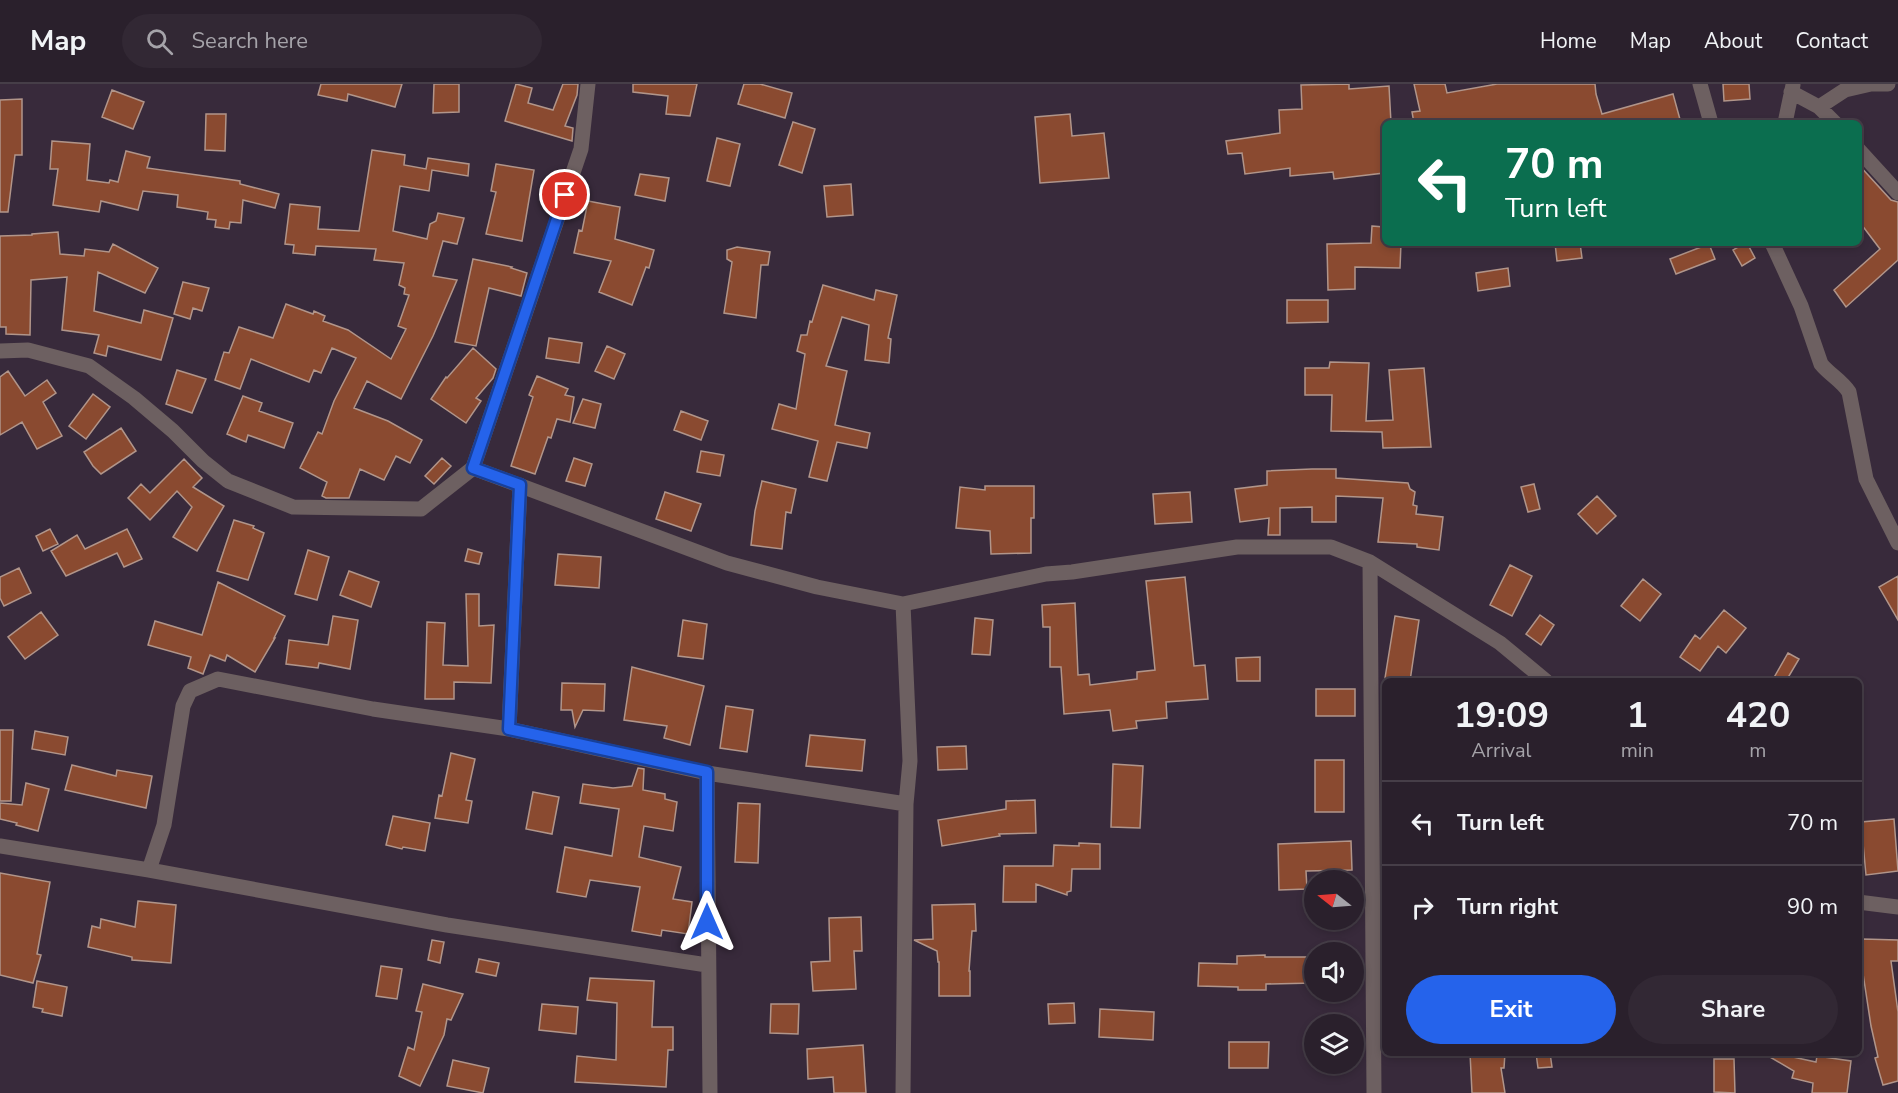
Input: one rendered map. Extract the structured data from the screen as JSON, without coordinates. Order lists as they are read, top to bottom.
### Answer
{
  "north": "left",
  "page": {
    "header": "Map",
    "search": "Search here",
    "nav": [
      "Home",
      "Map",
      "About",
      "Contact"
    ],
    "turn": ["70 m", "Turn left"],
    "eta": [
      "19:09",
      "Arrival",
      "1",
      "min",
      "420",
      "m"
    ],
    "list": [
      {
        "name": "Turn left",
        "value": "70 m"
      },
      {
        "name": "Turn right",
        "value": "90 m"
      }
    ],
    "buttons": ["Exit", "Share"]
  }
}
